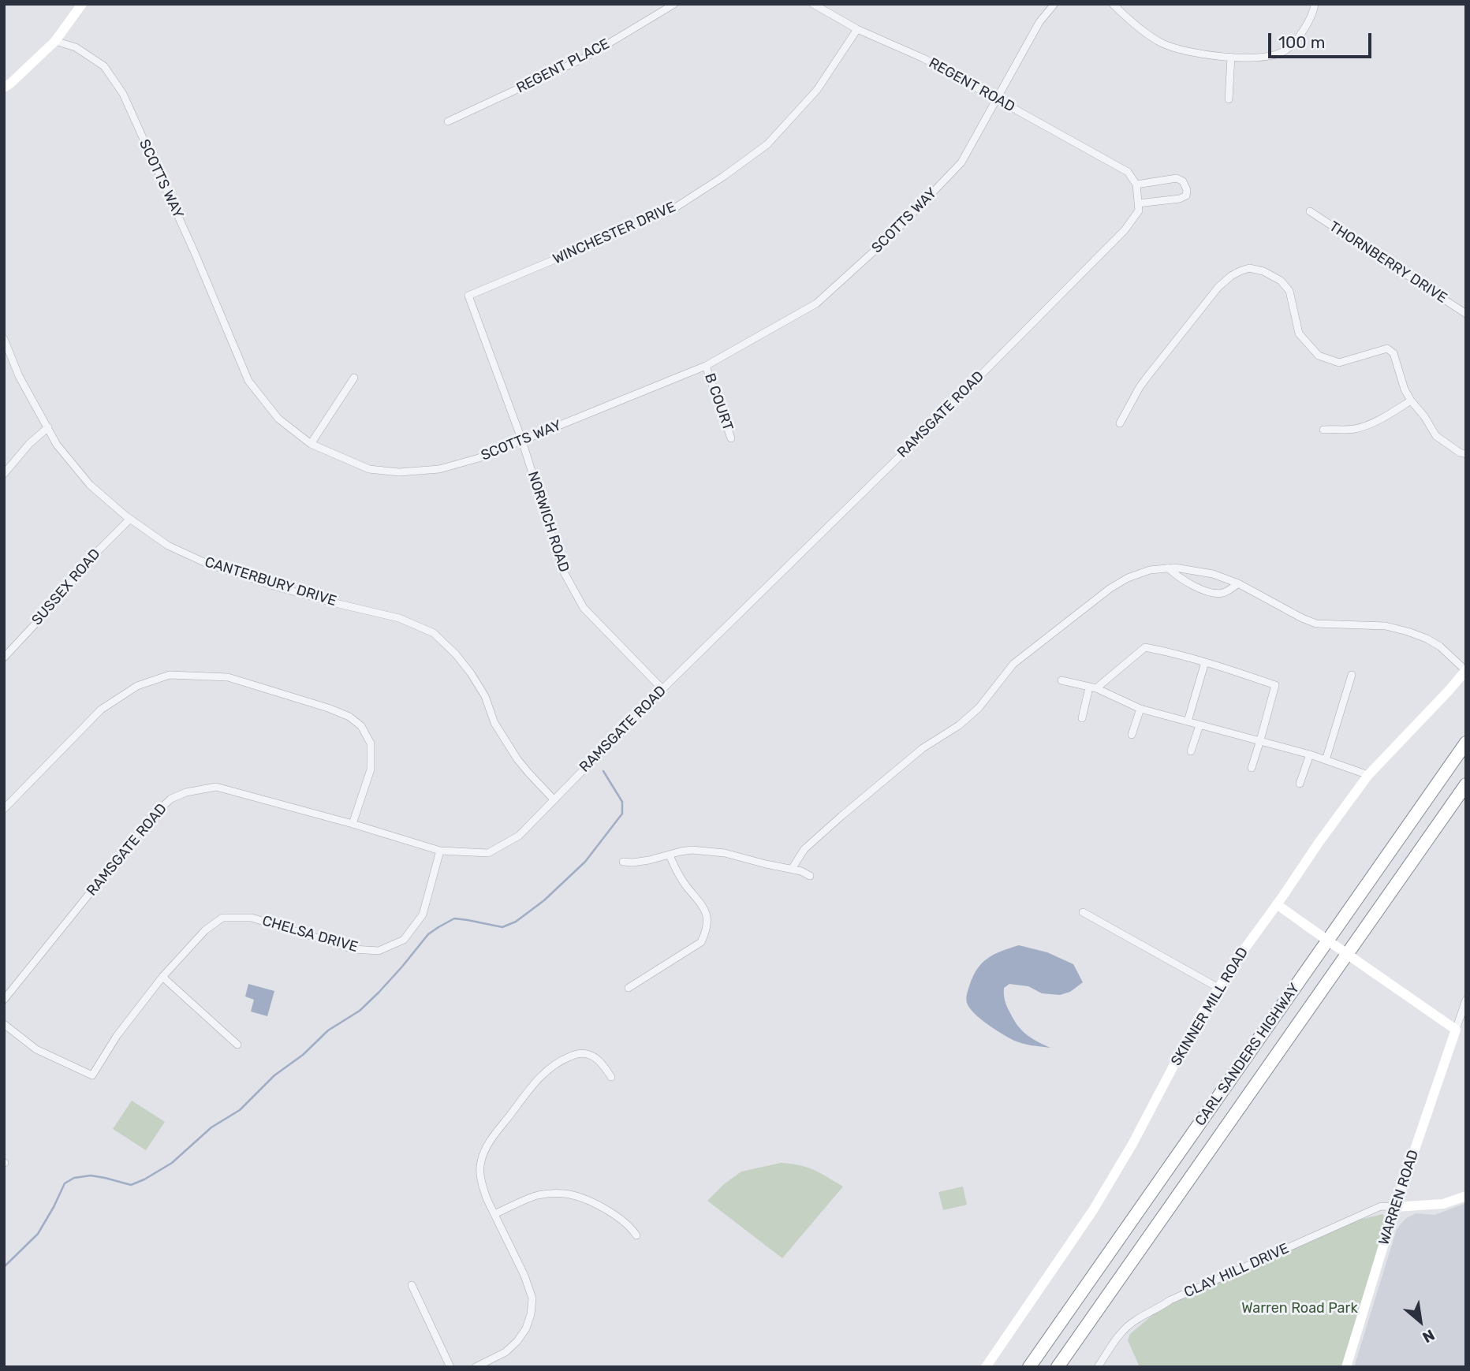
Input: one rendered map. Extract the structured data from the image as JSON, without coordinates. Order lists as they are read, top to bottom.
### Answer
{
  "streets": {
    "highway": ["CARL SANDERS HIGHWAY"],
    "street": [
      "REGENT PLACE",
      "REGENT ROAD",
      "SCOTTS WAY",
      "WINCHESTER DRIVE",
      "THORNBERRY DRIVE",
      "B COURT",
      "RAMSGATE ROAD",
      "NORWICH ROAD",
      "CANTERBURY DRIVE",
      "SUSSEX ROAD",
      "CHELSA DRIVE",
      "SKINNER MILL ROAD",
      "WARREN ROAD",
      "CLAY HILL DRIVE"
    ]
  },
  "crossings": [
    ["REGENT ROAD", "SCOTTS WAY"],
    ["REGENT ROAD", "WINCHESTER DRIVE"],
    ["REGENT ROAD", "RAMSGATE ROAD"],
    ["SCOTTS WAY", "B COURT"],
    ["SCOTTS WAY", "NORWICH ROAD"],
    ["WINCHESTER DRIVE", "NORWICH ROAD"],
    ["RAMSGATE ROAD", "NORWICH ROAD"],
    ["RAMSGATE ROAD", "CANTERBURY DRIVE"],
    ["RAMSGATE ROAD", "CHELSA DRIVE"],
    ["CANTERBURY DRIVE", "SUSSEX ROAD"],
    ["WARREN ROAD", "CLAY HILL DRIVE"]
  ],
  "parks": ["Warren Road Park"],
  "scale_bar": "100 m",
  "north": "bottom right"
}
